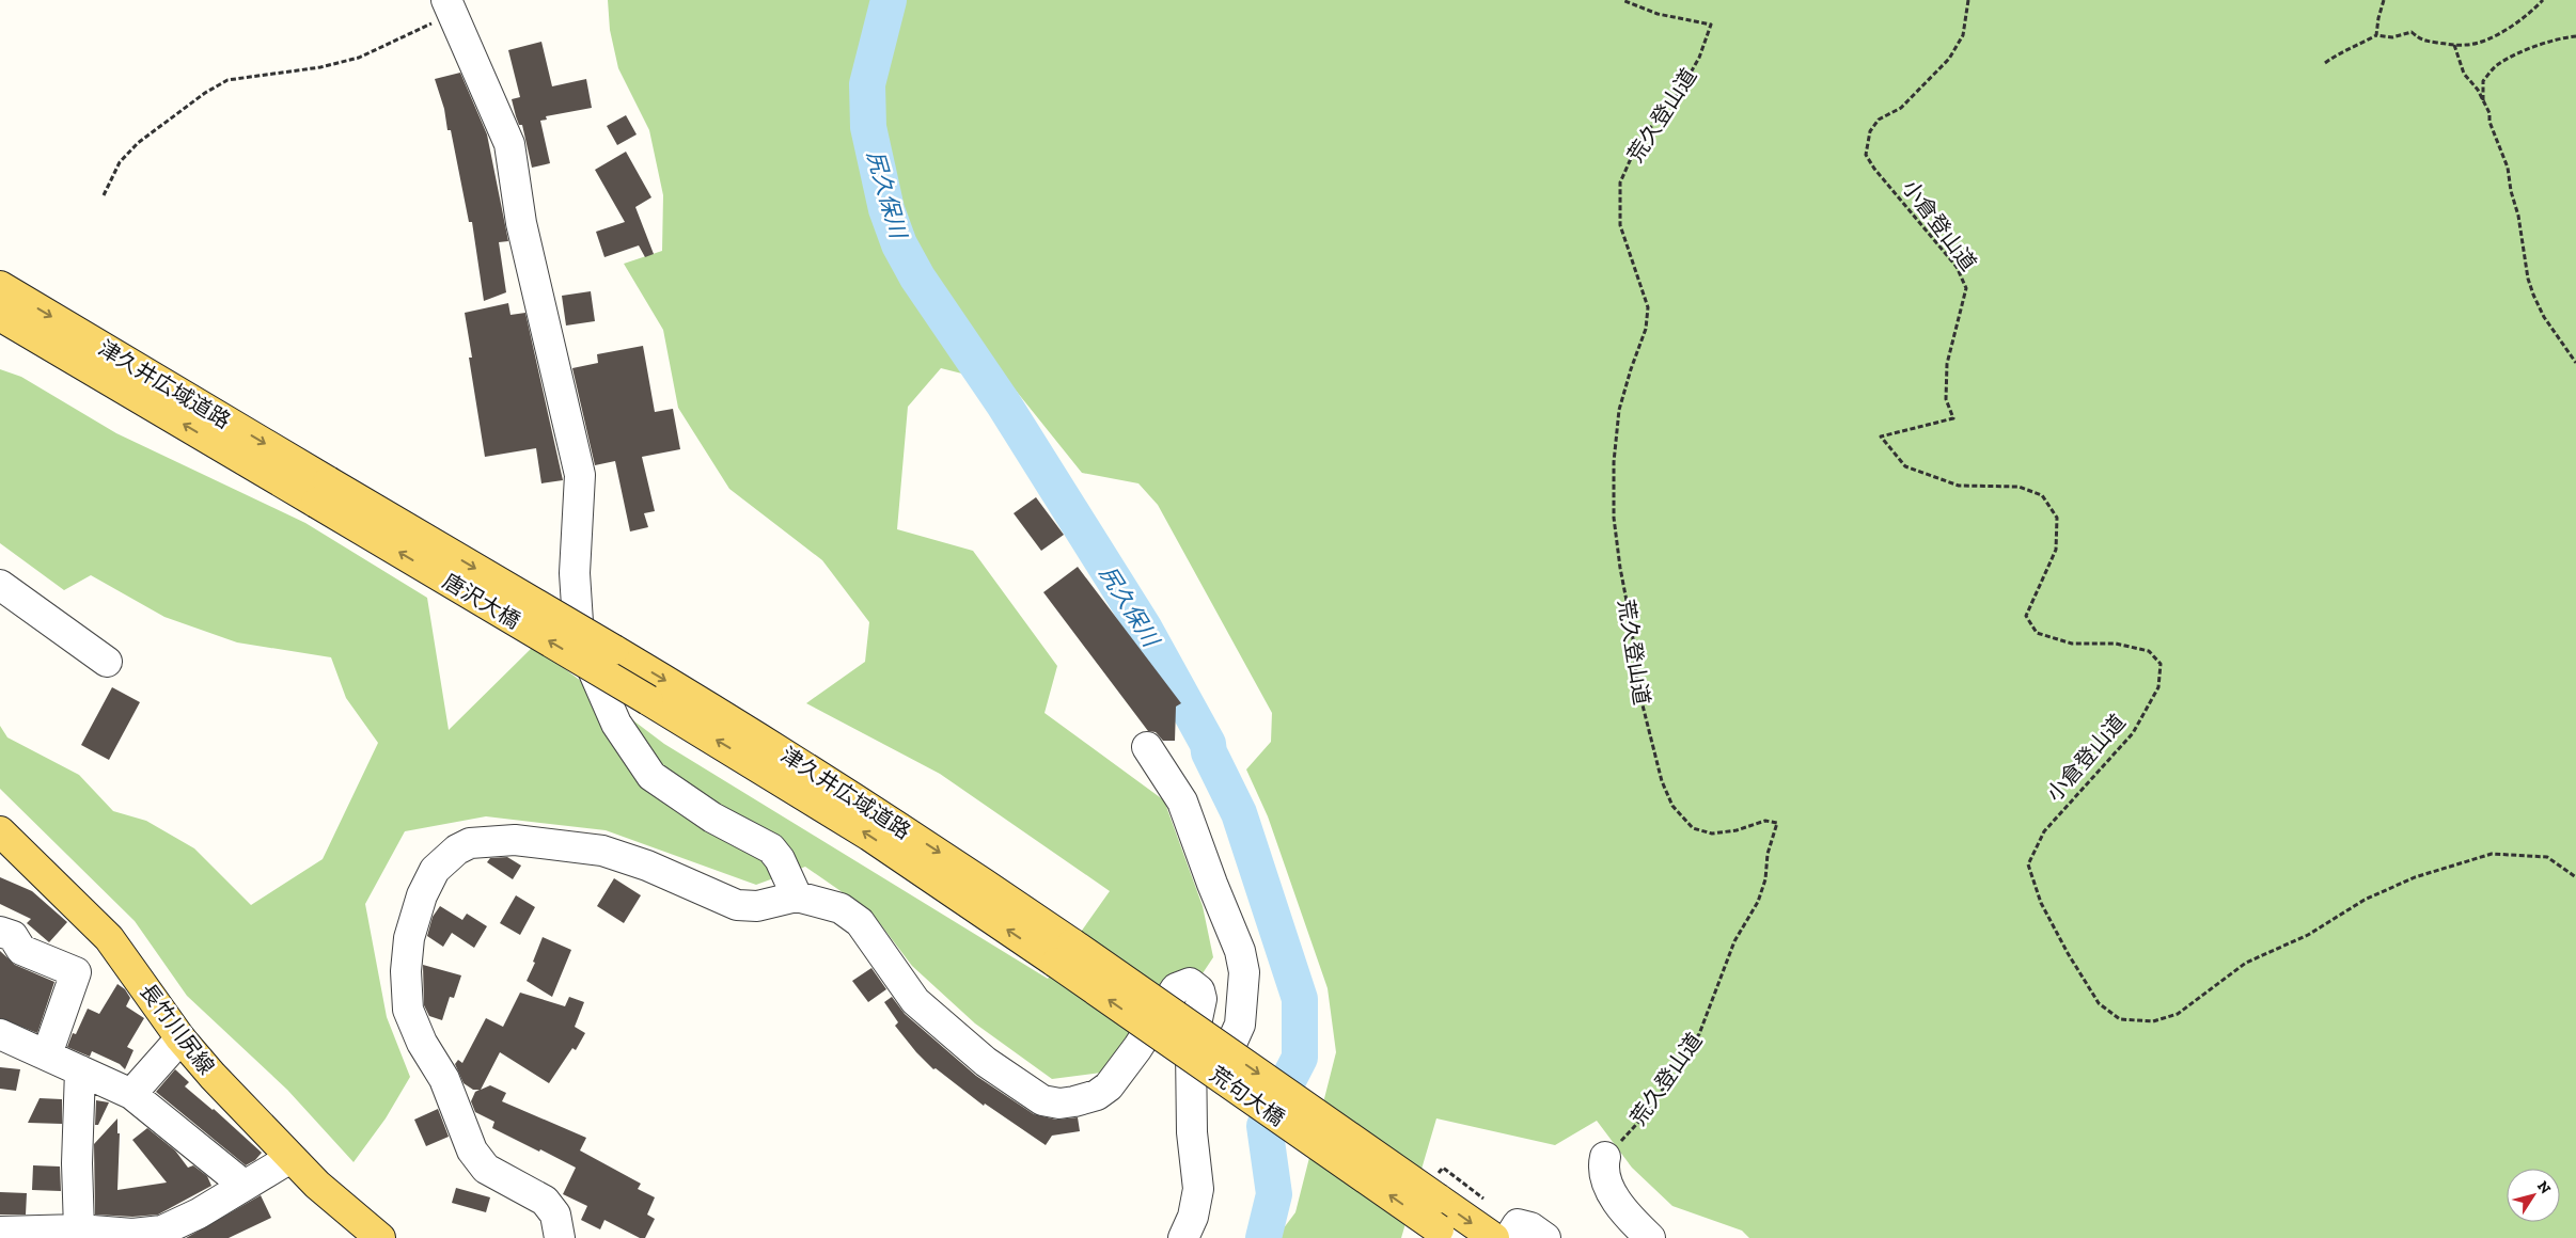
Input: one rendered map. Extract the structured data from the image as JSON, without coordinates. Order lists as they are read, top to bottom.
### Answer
{
  "streets": {
    "main road": [
      "津久井広域道路",
      "唐沢大橋",
      "長竹川尻線",
      "荒句大橋"
    ],
    "path": ["荒久登山道", "小倉登山道"]
  },
  "crossings": [
    ["津久井広域道路", "唐沢大橋"],
    ["津久井広域道路", "荒句大橋"]
  ],
  "water": ["尻久保川"],
  "north": "top right"
}
